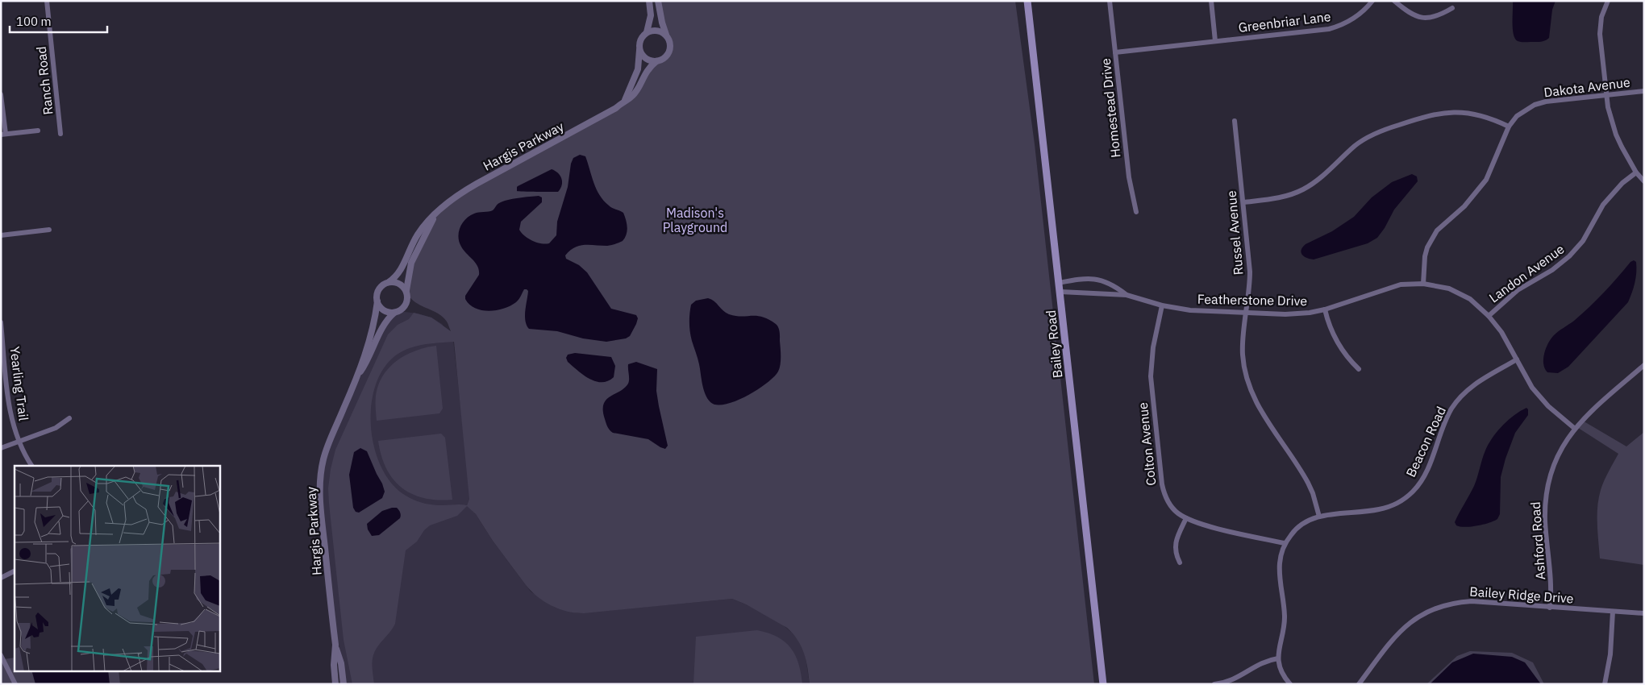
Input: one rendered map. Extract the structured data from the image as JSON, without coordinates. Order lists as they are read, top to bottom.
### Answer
{
  "streets": {
    "main road": ["Bailey Road"],
    "street": [
      "Greenbriar Lane",
      "Ranch Road",
      "Dakota Avenue",
      "Homestead Drive",
      "Hargis Parkway",
      "Russel Avenue",
      "Landon Avenue",
      "Featherstone Drive",
      "Yearling Trail",
      "Beacon Road",
      "Colton Avenue",
      "Ashford Road",
      "Bailey Ridge Drive"
    ]
  },
  "crossings": [
    ["Greenbriar Lane", "Homestead Drive"],
    ["Dakota Avenue", "Featherstone Drive"],
    ["Russel Avenue", "Featherstone Drive"],
    ["Russel Avenue", "Beacon Road"],
    ["Landon Avenue", "Featherstone Drive"],
    ["Featherstone Drive", "Bailey Road"],
    ["Featherstone Drive", "Beacon Road"],
    ["Featherstone Drive", "Colton Avenue"],
    ["Featherstone Drive", "Ashford Road"],
    ["Beacon Road", "Colton Avenue"],
    ["Ashford Road", "Bailey Ridge Drive"]
  ],
  "parks": ["Madison's Playground"],
  "scale_bar": "100 m"
}
